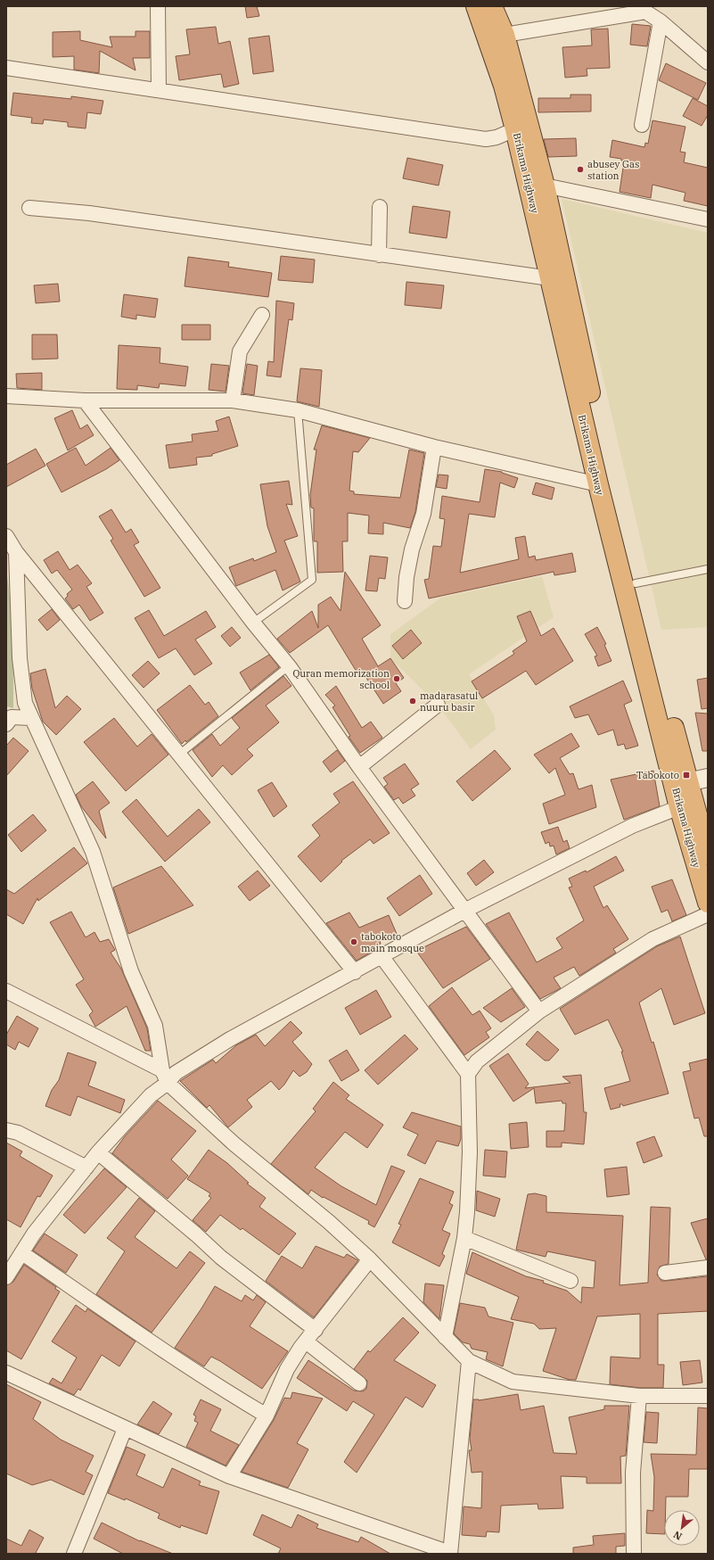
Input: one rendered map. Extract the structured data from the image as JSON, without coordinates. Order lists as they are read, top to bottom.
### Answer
{
  "streets": {
    "highway": ["Brikama Highway"]
  },
  "places": {
    "other": [
      "abusey Gas station",
      "Quran memorization school",
      "madarasatul nuuru basir",
      "tabokoto main mosque"
    ],
    "transit": ["Tabokoto"]
  },
  "north": "bottom left"
}
